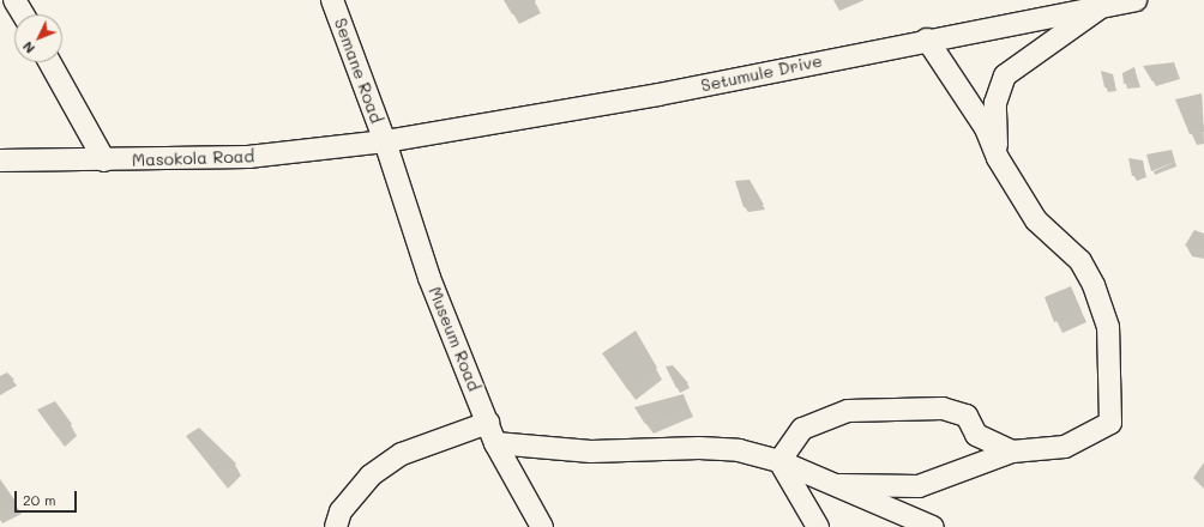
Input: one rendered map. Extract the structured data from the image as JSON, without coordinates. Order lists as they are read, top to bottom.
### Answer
{
  "streets": {
    "street": [
      "Semane Road",
      "Setumule Drive",
      "Masokola Road",
      "Museum Road"
    ]
  },
  "crossings": [
    ["Semane Road", "Setumule Drive"],
    ["Semane Road", "Masokola Road"],
    ["Semane Road", "Museum Road"],
    ["Setumule Drive", "Masokola Road"],
    ["Setumule Drive", "Museum Road"],
    ["Masokola Road", "Museum Road"]
  ],
  "scale_bar": "20 m",
  "north": "bottom left"
}
